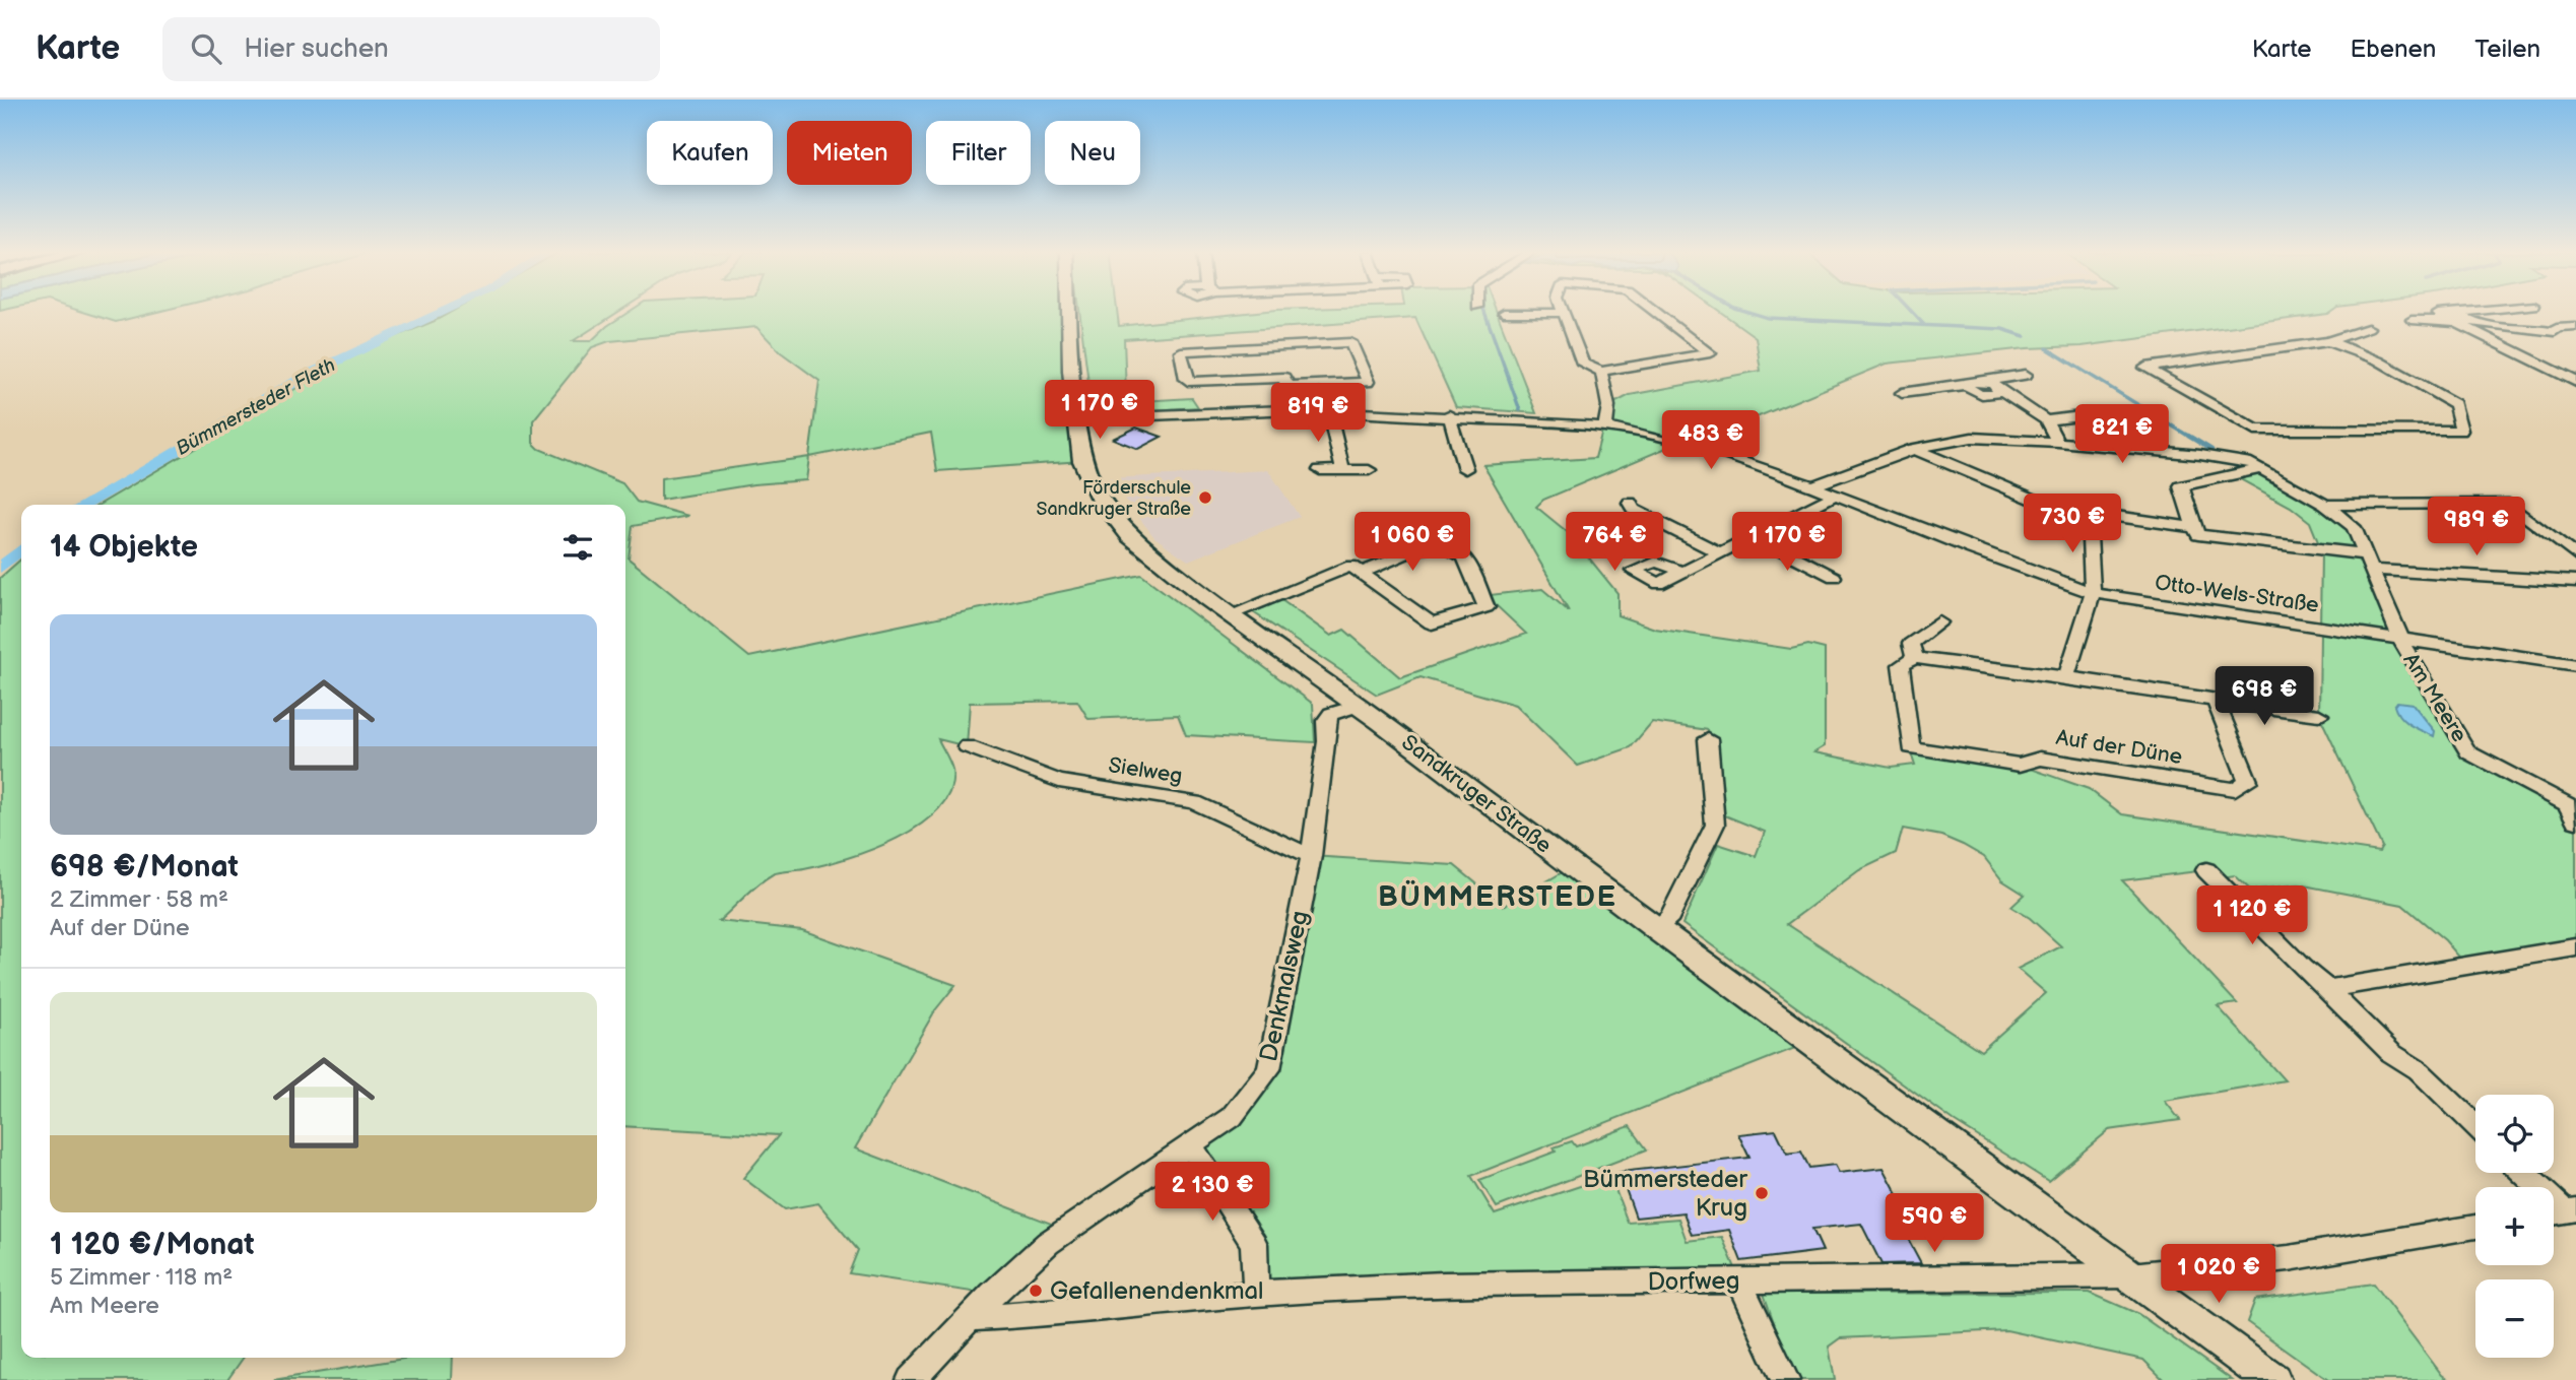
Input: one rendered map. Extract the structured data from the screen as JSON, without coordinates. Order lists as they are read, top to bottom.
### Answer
{
  "streets": {
    "street": [
      "Otto-Wels-Straße",
      "Am Meere",
      "Auf der Düne",
      "Sielweg",
      "Sandkruger Straße",
      "Denkmalsweg",
      "Dorfweg"
    ]
  },
  "crossings": [
    ["Otto-Wels-Straße", "Am Meere"],
    ["Otto-Wels-Straße", "Sandkruger Straße"],
    ["Sielweg", "Denkmalsweg"],
    ["Sandkruger Straße", "Denkmalsweg"],
    ["Sandkruger Straße", "Dorfweg"],
    ["Denkmalsweg", "Dorfweg"]
  ],
  "districts": ["BÜMMERSTEDE"],
  "water": ["Bümmersteder Fleth"],
  "places": ["Förderschule Sandkruger Straße", "Bümmersteder Krug", "Gefallenendenkmal"],
  "page": {
    "header": "Karte",
    "search": "Hier suchen",
    "nav": ["Karte", "Ebenen", "Teilen"],
    "chip": [
      "Kaufen",
      "Mieten",
      "Filter",
      "Neu"
    ],
    "price": [
      "1 170 €",
      "819 €",
      "821 €",
      "483 €",
      "730 €",
      "989 €",
      "1 060 €",
      "764 €",
      "1 170 €",
      "698 €",
      "1 120 €",
      "2 130 €",
      "590 €",
      "1 020 €"
    ],
    "heading": "14 Objekte",
    "list": [
      {
        "name": "698 €/Monat",
        "note": "2 Zimmer · 58 m² · Auf der Düne"
      },
      {
        "name": "1 120 €/Monat",
        "note": "5 Zimmer · 118 m² · Am Meere"
      }
    ],
    "map_buttons": ["+", "−"]
  }
}
